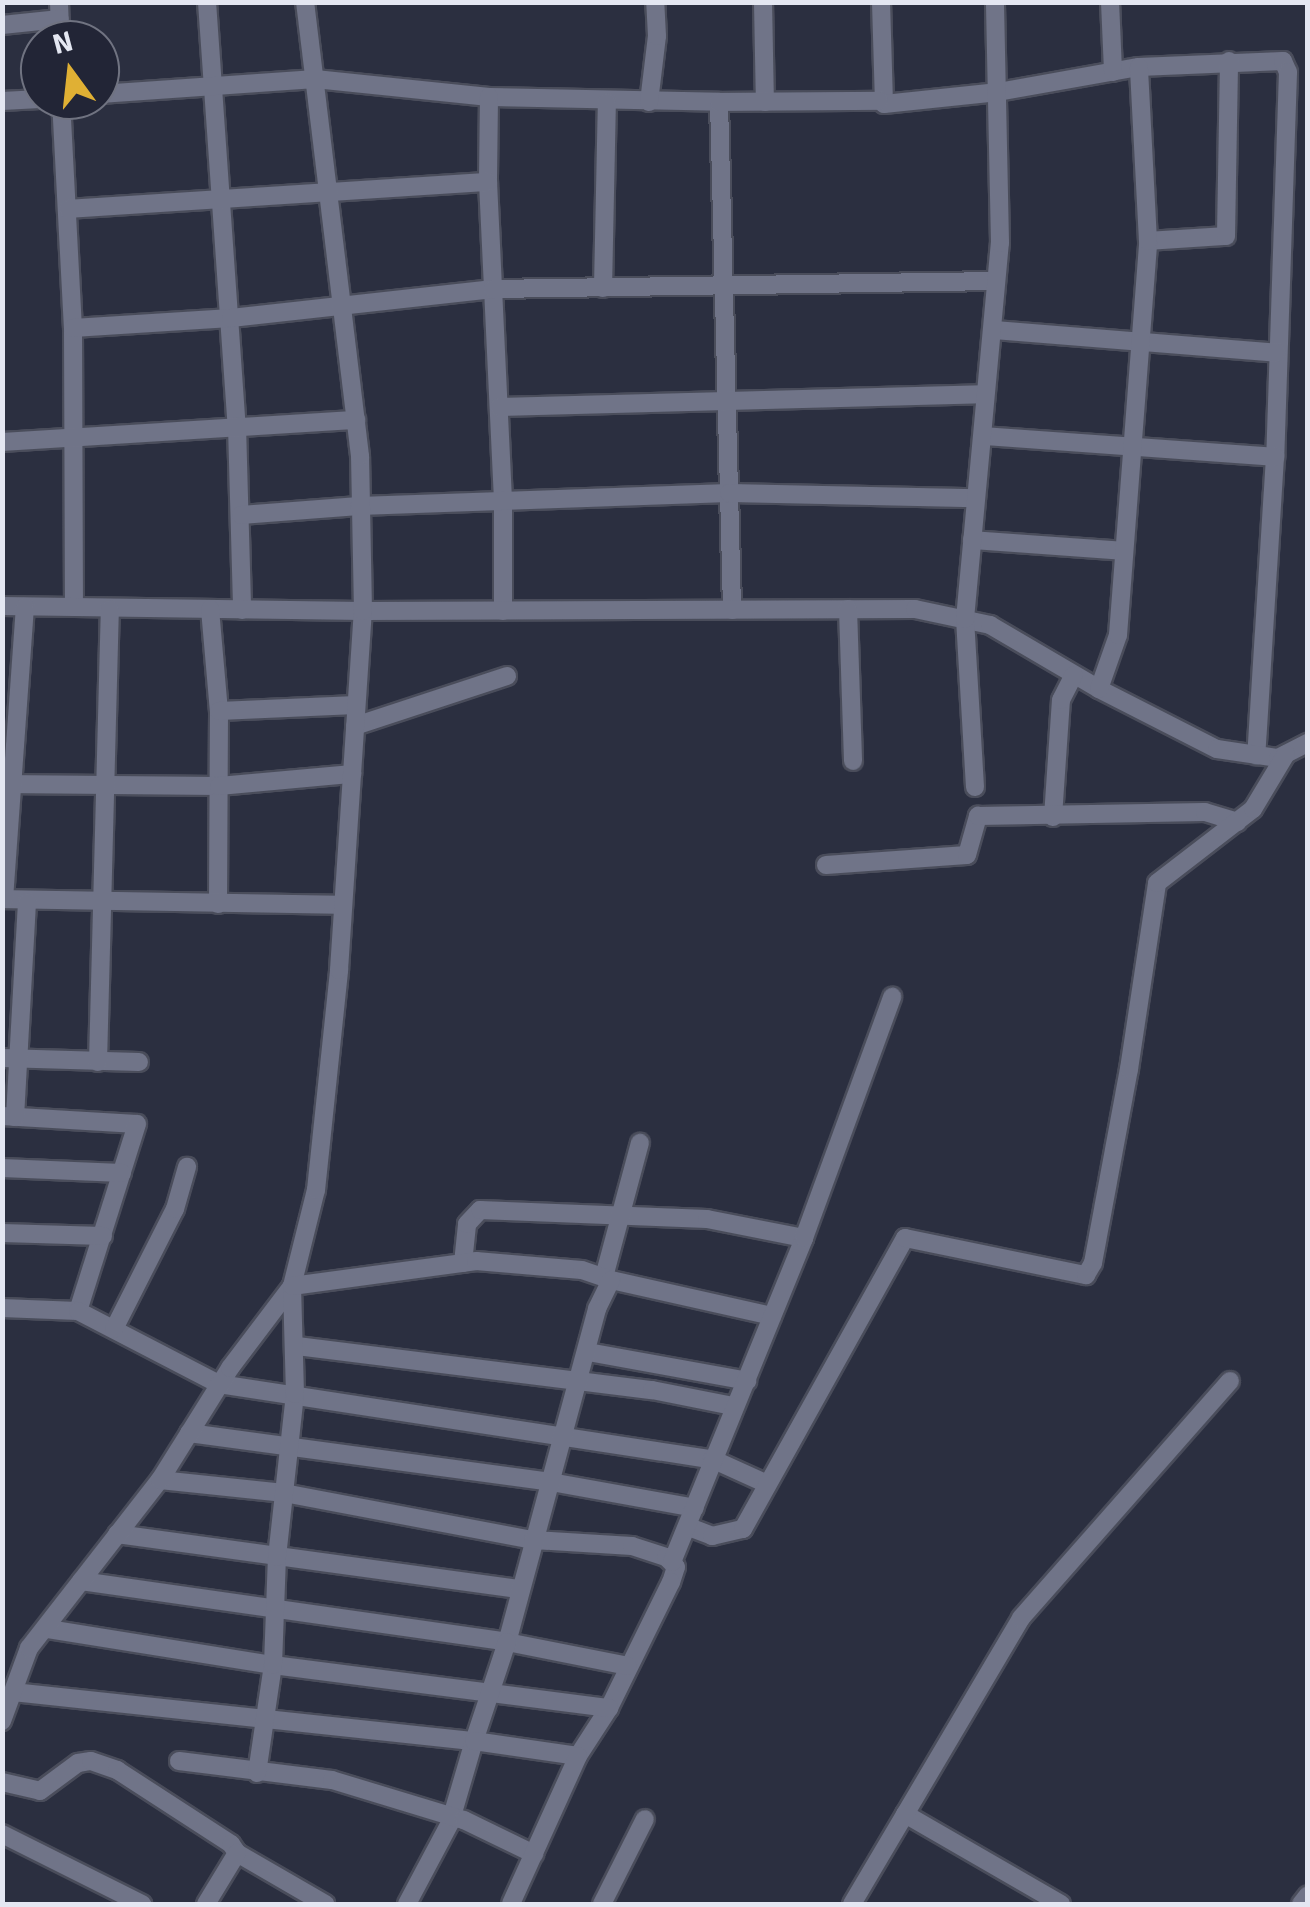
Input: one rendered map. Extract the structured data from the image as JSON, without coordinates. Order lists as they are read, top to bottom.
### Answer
{
  "north": "top"
}
